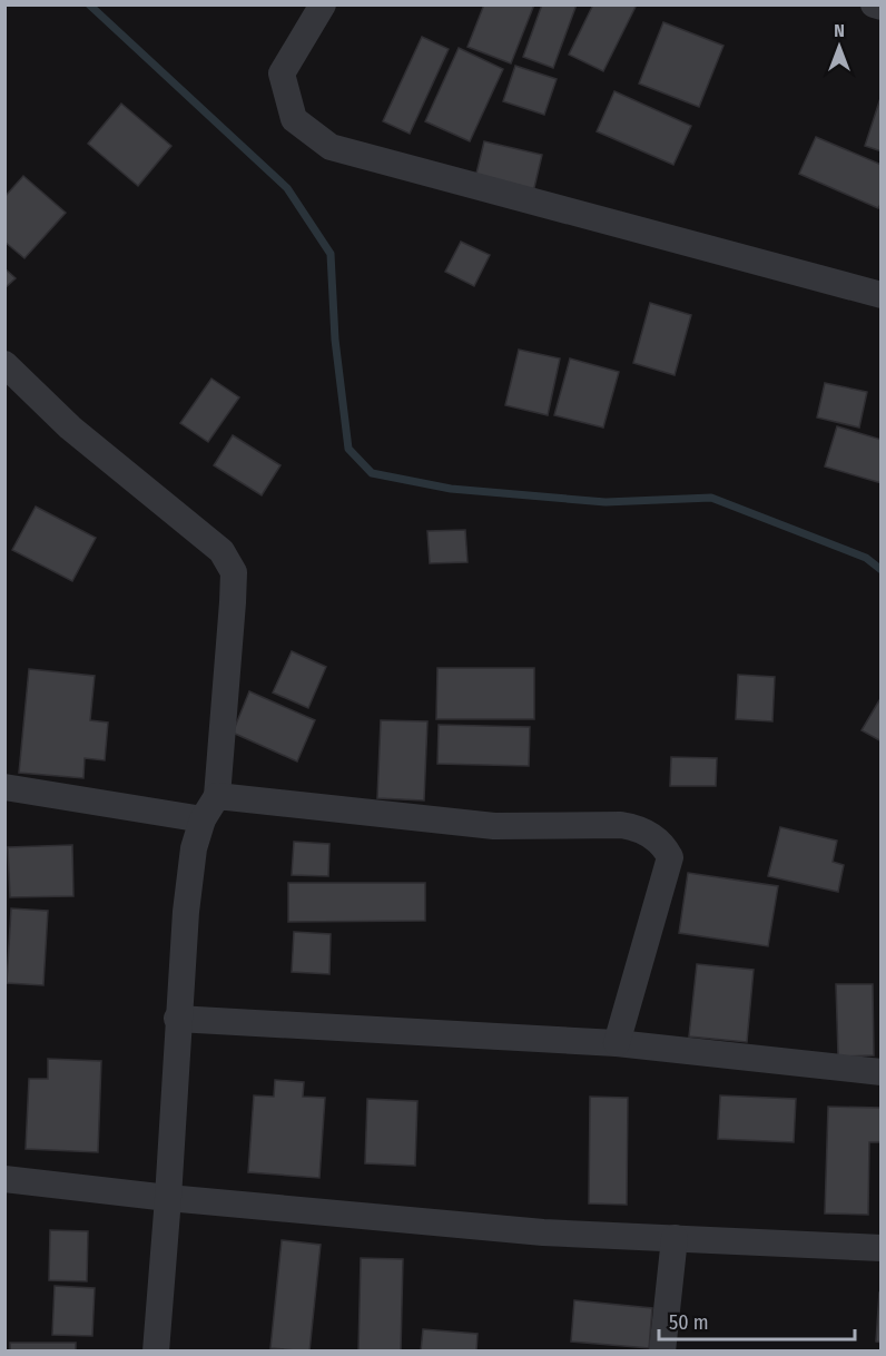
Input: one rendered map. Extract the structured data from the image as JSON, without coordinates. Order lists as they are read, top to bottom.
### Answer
{
  "scale_bar": "50 m",
  "north": "top"
}
